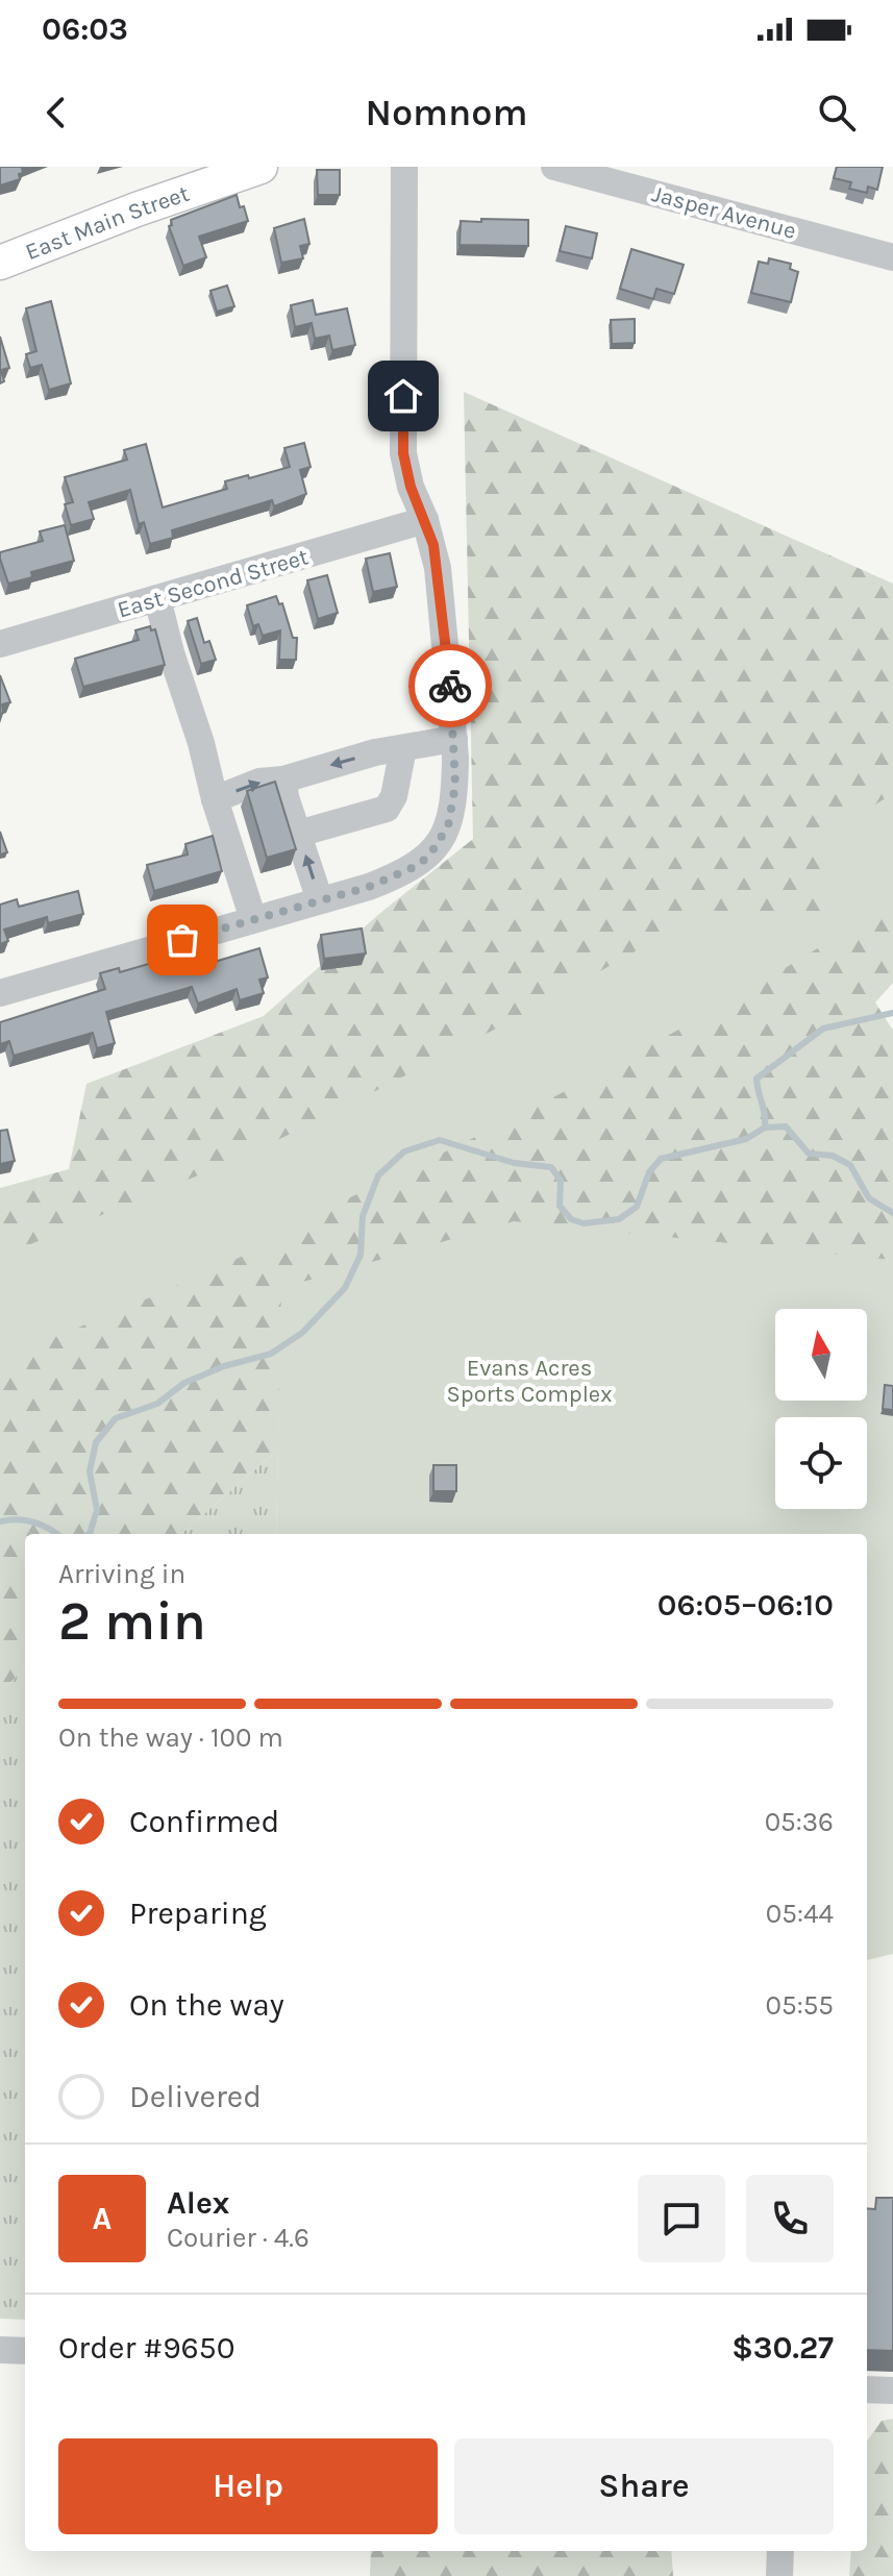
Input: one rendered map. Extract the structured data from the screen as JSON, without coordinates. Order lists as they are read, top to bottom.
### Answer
{
  "streets": {
    "main road": ["East Main Street"],
    "street": ["Jasper Avenue", "East Second Street"]
  },
  "parks": ["Evans Acres Sports Complex"],
  "north": "top",
  "page": {
    "status": "06:03",
    "header": "Nomnom",
    "heading": ["2 min", "Arriving in", "06:05–06:10"],
    "panel": [
      "Alex",
      "Courier · 4.6",
      "Order #9650",
      "$30.27"
    ],
    "bar": "On the way · 100 m",
    "list": [
      ["Confirmed", "05:36"],
      ["Preparing", "05:44"],
      ["On the way", "05:55"],
      "Delivered"
    ],
    "round": "A",
    "buttons": ["Help", "Share"]
  }
}
